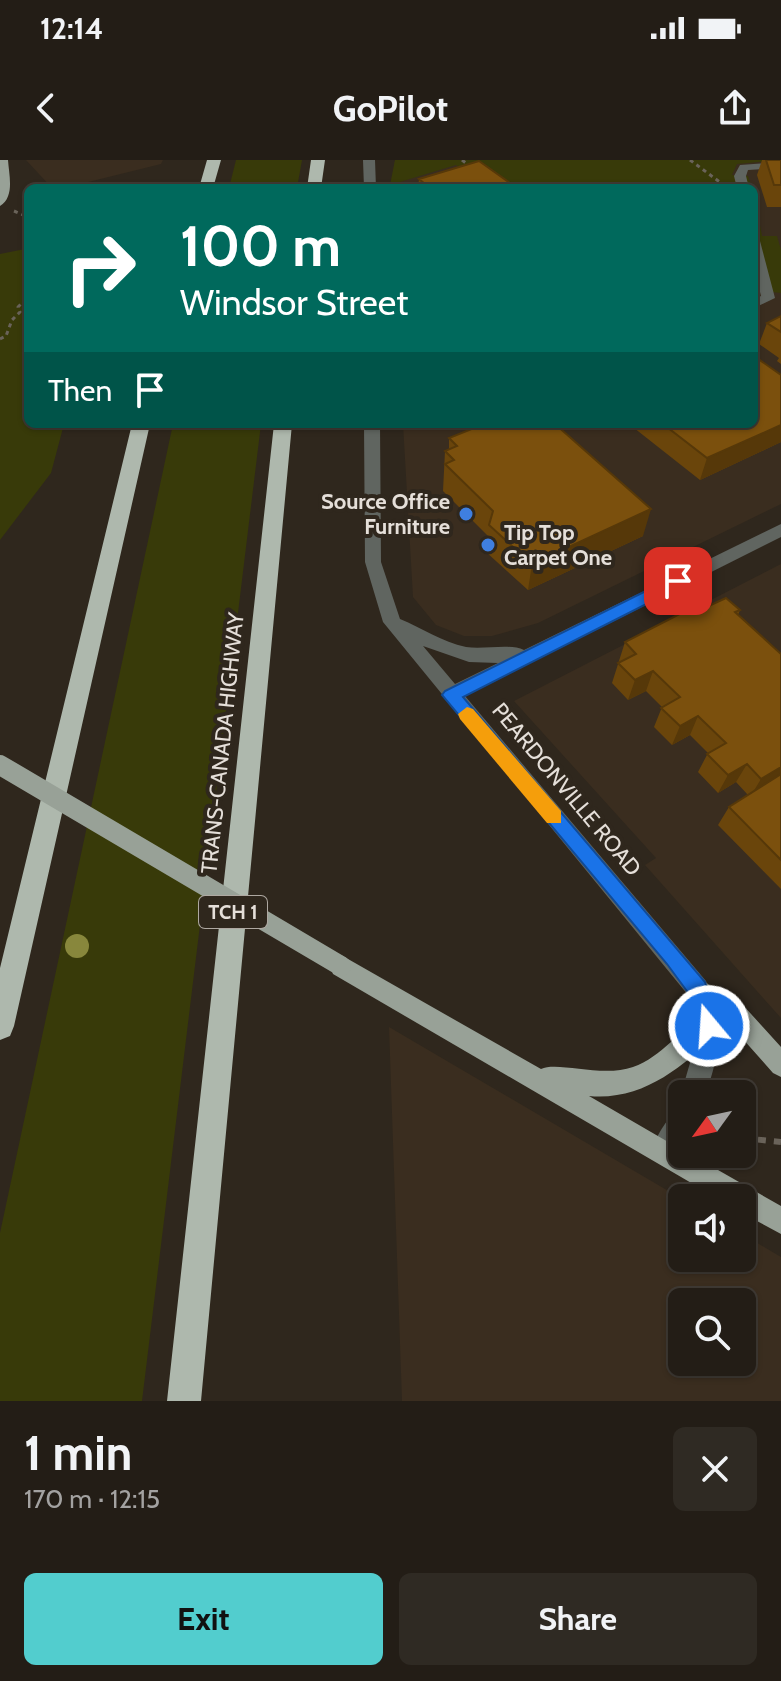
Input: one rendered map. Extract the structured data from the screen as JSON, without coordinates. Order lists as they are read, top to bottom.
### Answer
{
  "streets": {
    "highway": ["TRANS-CANADA HIGHWAY", "TCH 1"],
    "street": ["PEARDONVILLE ROAD"]
  },
  "places": ["Source Office Furniture", "Tip Top Carpet One"],
  "north": "bottom left",
  "page": {
    "status": "12:14",
    "header": "GoPilot",
    "turn": ["100 m", "Windsor Street"],
    "then": "Then",
    "heading": ["1 min", "170 m · 12:15"],
    "buttons": ["Exit", "Share"]
  }
}
